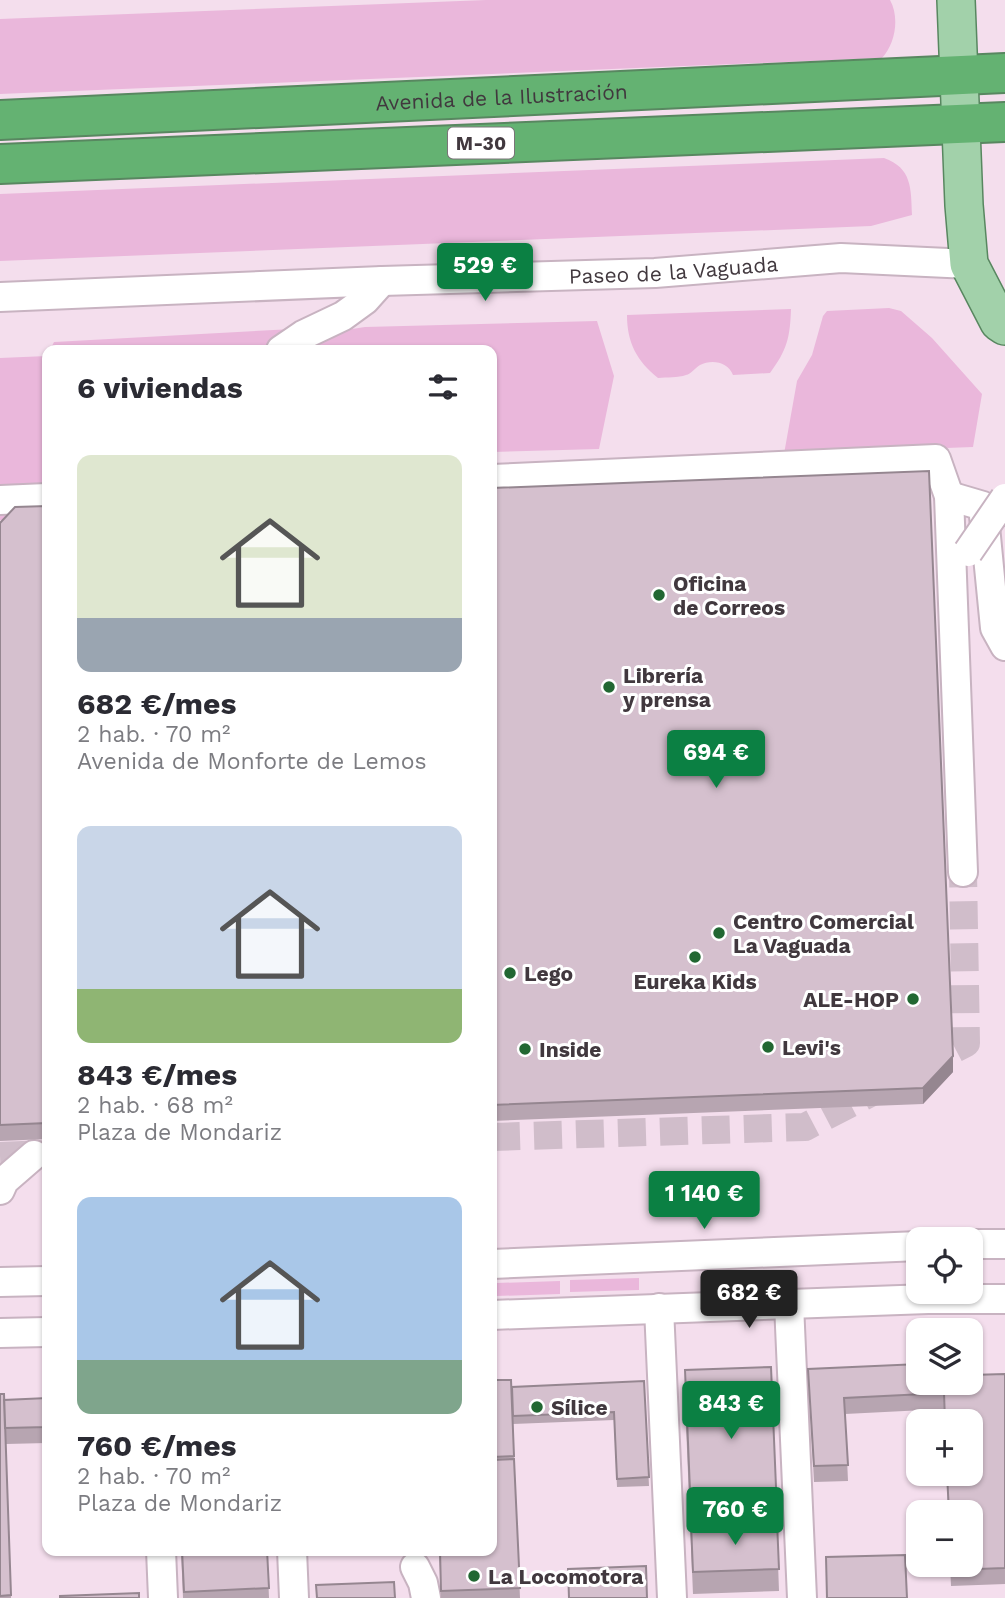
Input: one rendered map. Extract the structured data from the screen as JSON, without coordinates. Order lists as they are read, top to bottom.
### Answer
{
  "streets": {
    "highway": ["Avenida de la Ilustración", "M-30"],
    "street": ["Paseo de la Vaguada"]
  },
  "places": [
    "Oficina de Correos",
    "Librería y prensa",
    "Centro Comercial La Vaguada",
    "Eureka Kids",
    "Lego",
    "ALE-HOP",
    "Levi's",
    "Inside",
    "Sílice",
    "La Locomotora"
  ],
  "page": {
    "price": [
      "529 €",
      "694 €",
      "1 140 €",
      "682 €",
      "843 €",
      "760 €"
    ],
    "heading": "6 viviendas",
    "list": [
      {
        "name": "682 €/mes",
        "note": "2 hab. · 70 m² · Avenida de Monforte de Lemos"
      },
      {
        "name": "843 €/mes",
        "note": "2 hab. · 68 m² · Plaza de Mondariz"
      },
      {
        "name": "760 €/mes",
        "note": "2 hab. · 70 m² · Plaza de Mondariz"
      }
    ],
    "map_buttons": ["+", "−"]
  }
}
